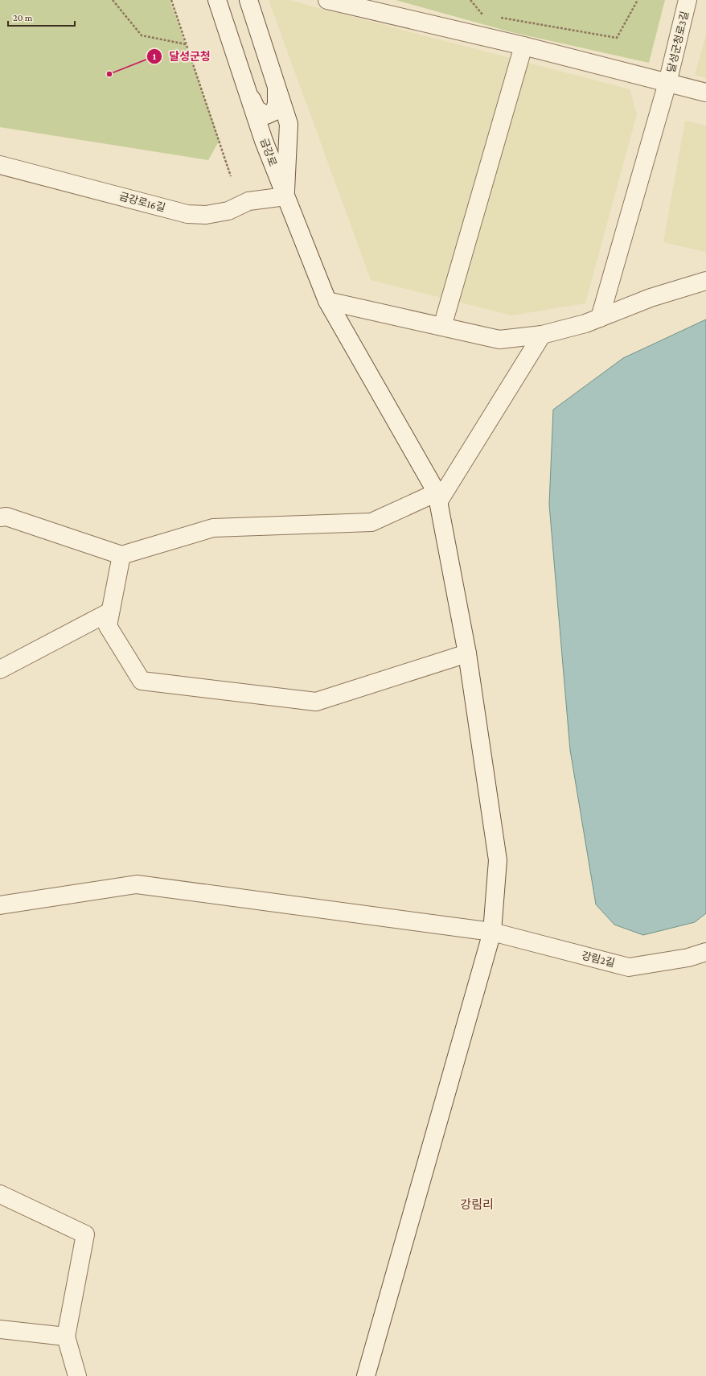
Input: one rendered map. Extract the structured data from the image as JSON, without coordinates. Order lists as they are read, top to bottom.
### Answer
{
  "streets": {
    "street": [
      "달성군청로3길",
      "금강로",
      "금강로16길",
      "강림2길"
    ]
  },
  "crossings": [
    ["금강로", "금강로16길"],
    ["금강로", "강림2길"]
  ],
  "districts": ["강림리"],
  "places": ["달성군청"],
  "scale_bar": "20 m"
}
